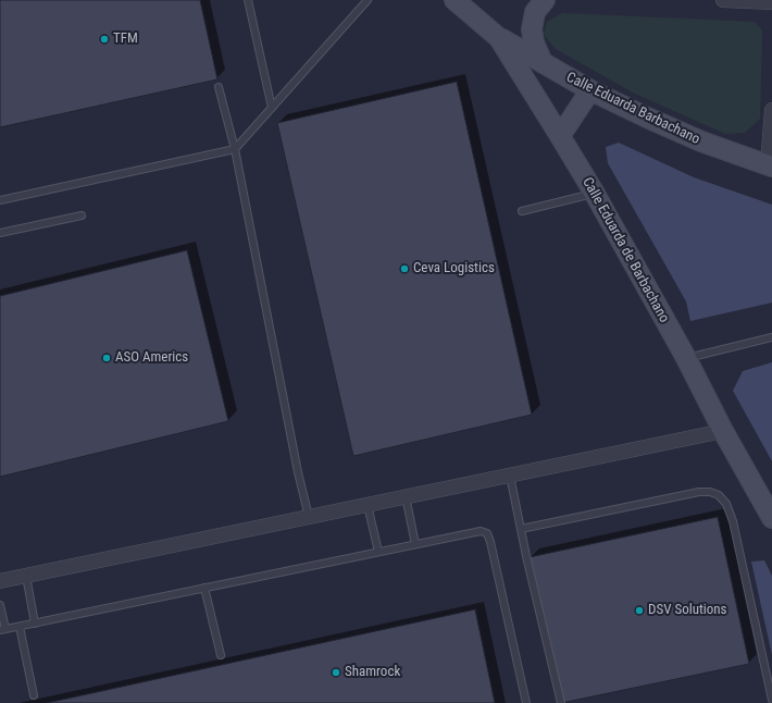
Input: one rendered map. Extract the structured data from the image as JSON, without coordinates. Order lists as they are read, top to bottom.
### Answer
{
  "streets": {
    "street": ["Calle Eduarda Barbachano", "Calle Eduarda de Barbachano"]
  },
  "crossings": [
    ["Calle Eduarda Barbachano", "Calle Eduarda de Barbachano"]
  ],
  "places": [
    "TFM",
    "Ceva Logistics",
    "ASO Americs",
    "DSV Solutions",
    "Shamrock"
  ]
}
